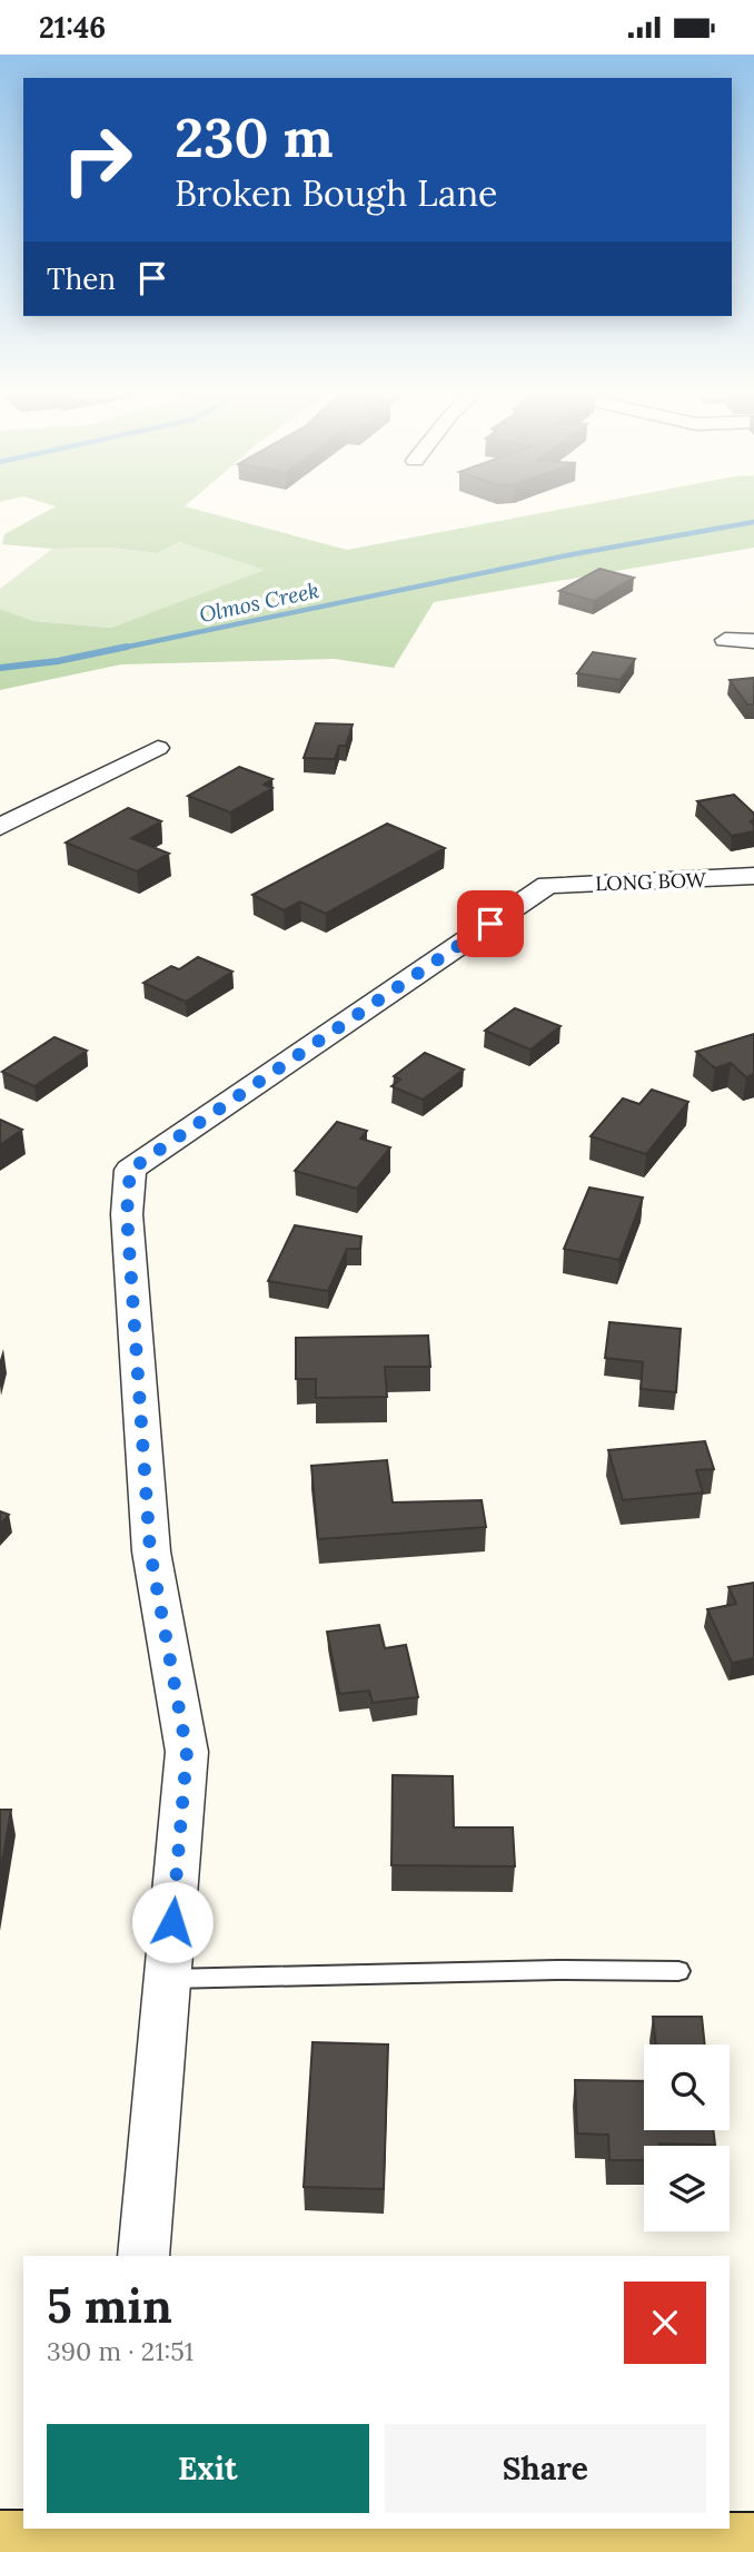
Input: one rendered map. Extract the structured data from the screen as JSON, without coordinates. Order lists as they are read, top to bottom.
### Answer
{
  "streets": {
    "street": ["LONG BOW"]
  },
  "water": ["Olmos Creek"],
  "page": {
    "status": "21:46",
    "turn": ["230 m", "Broken Bough Lane"],
    "then": "Then",
    "heading": ["5 min", "390 m · 21:51"],
    "buttons": ["Exit", "Share"]
  }
}
